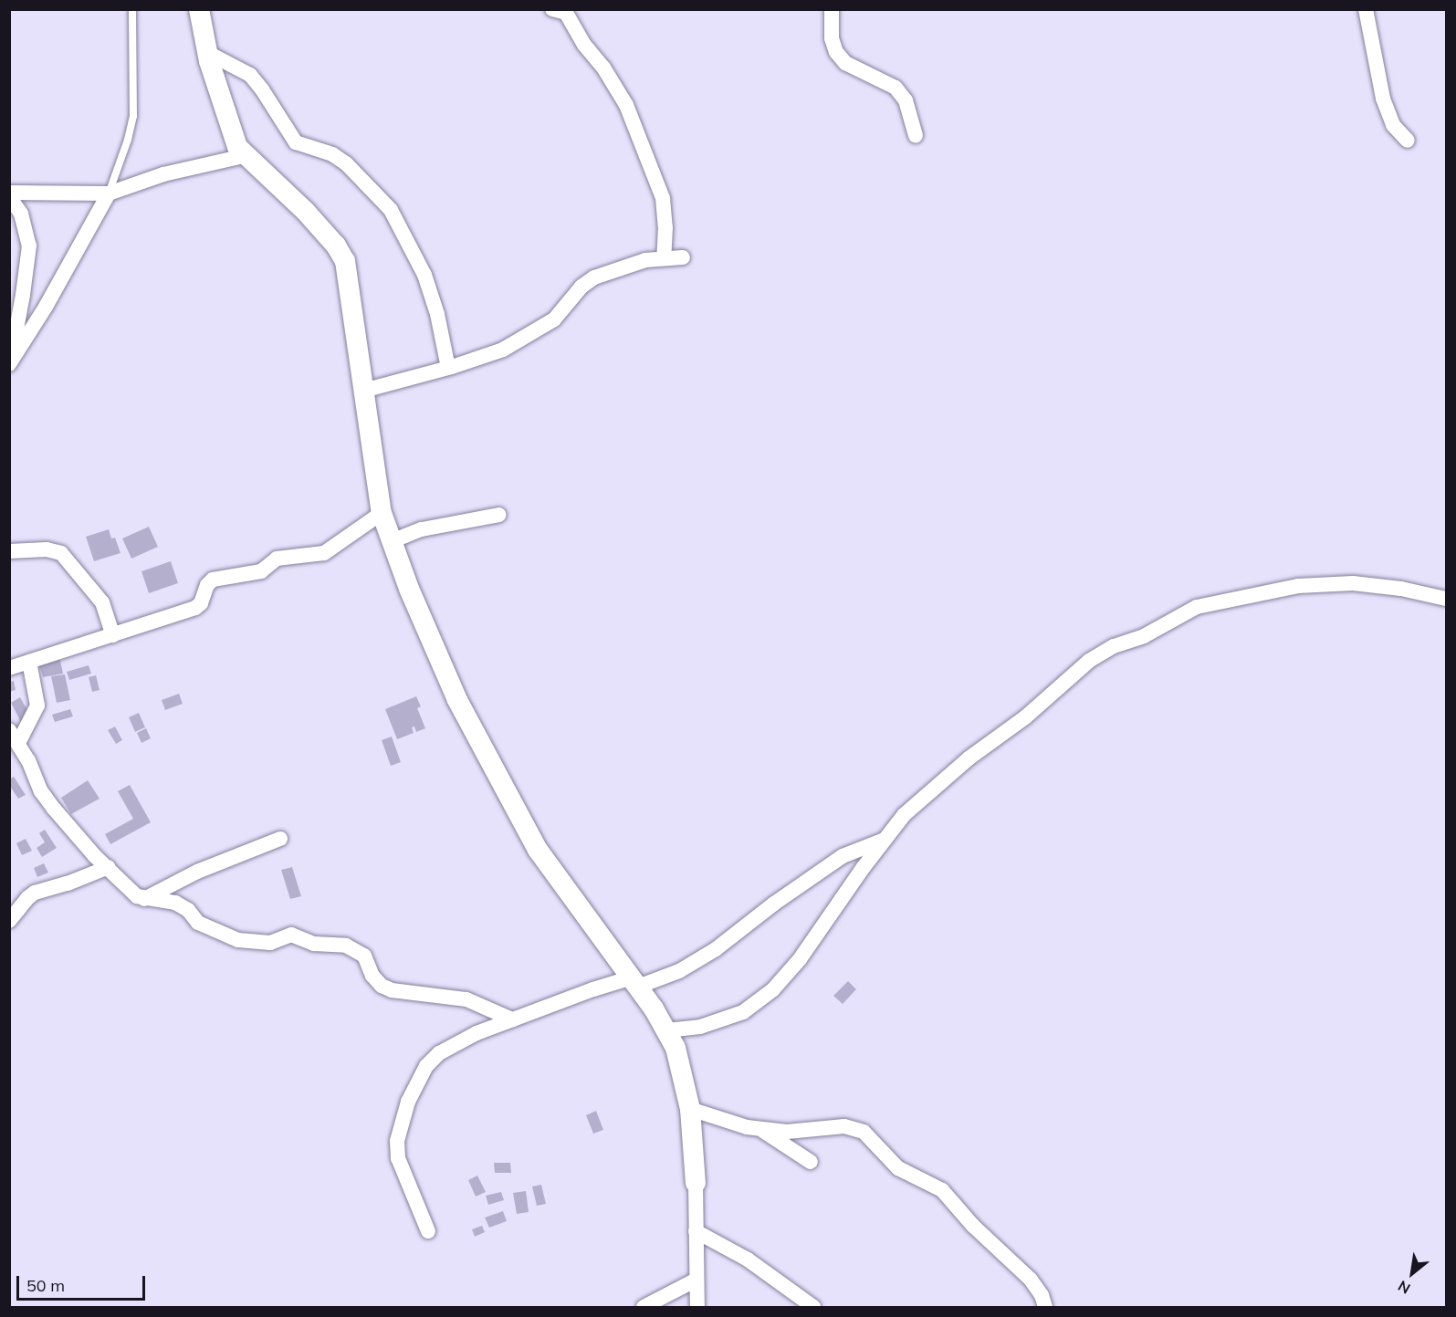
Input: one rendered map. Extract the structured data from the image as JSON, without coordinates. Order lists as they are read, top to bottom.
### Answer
{
  "scale_bar": "50 m",
  "north": "bottom left"
}
